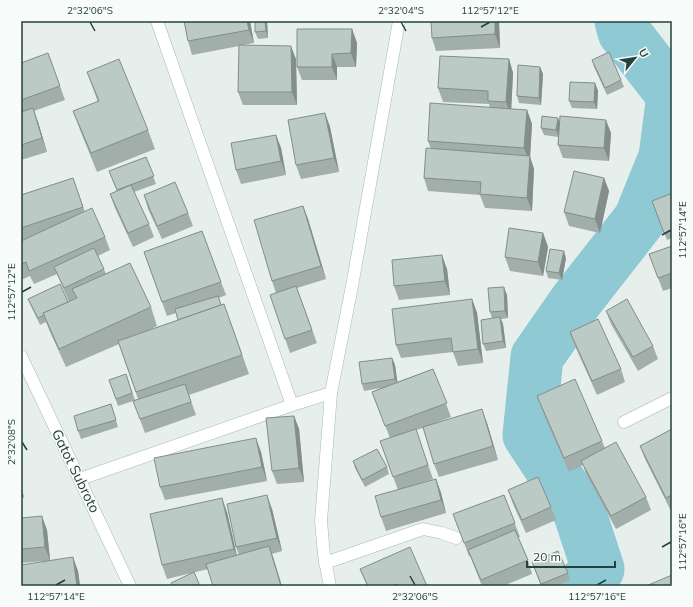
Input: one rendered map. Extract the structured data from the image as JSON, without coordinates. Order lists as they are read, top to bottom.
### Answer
{
  "streets": {
    "street": ["Gatot Subroto"]
  },
  "scale_bar": "20 m",
  "north": "top right",
  "coordinates": [
    "2°32'06\"S",
    "2°32'04\"S",
    "112°57'12\"E",
    "112°57'14\"E",
    "2°32'08\"S",
    "112°57'16\"E"
  ]
}
